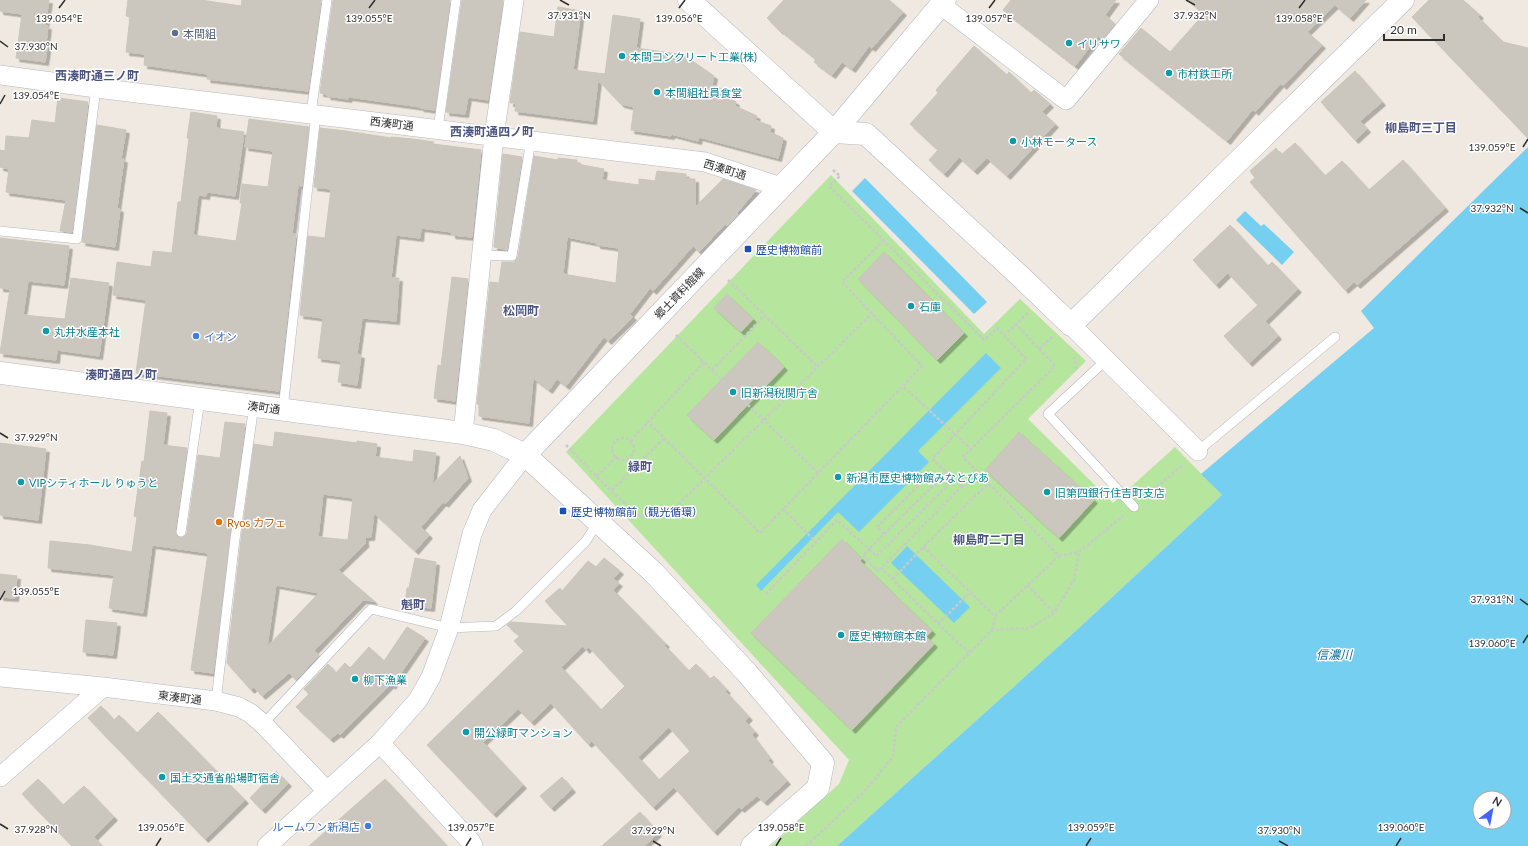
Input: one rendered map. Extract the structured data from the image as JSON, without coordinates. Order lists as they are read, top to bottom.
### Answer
{
  "streets": {
    "street": [
      "西湊町通",
      "郷土資料館線",
      "湊町通",
      "東湊町通"
    ]
  },
  "crossings": [
    ["西湊町通", "郷土資料館線"],
    ["郷土資料館線", "湊町通"]
  ],
  "districts": [
    "西湊町通三ノ町",
    "柳島町三丁目",
    "西湊町通四ノ町",
    "松岡町",
    "湊町通四ノ町",
    "緑町",
    "柳島町二丁目",
    "魁町"
  ],
  "water": ["信濃川"],
  "places": {
    "other": [
      "本間組",
      "イリサワ",
      "本間コンクリート工業(株)",
      "市村鉄工所",
      "本間組社員食堂",
      "小林モータース",
      "石庫",
      "丸井水産本社",
      "イオン",
      "旧新潟税関庁舎",
      "新潟市歴史博物館みなとぴあ",
      "VIPシティホール りゅうと",
      "旧第四銀行住吉町支店",
      "Ryos カフェ",
      "歴史博物館本館",
      "柳下漁業",
      "開公緑町マンション",
      "国土交通省船場町宿舎",
      "ルームワン新潟店"
    ],
    "transit": ["歴史博物館前", "歴史博物館前（観光循環）"]
  },
  "scale_bar": "20 m",
  "north": "top right",
  "coordinates": [
    "37.931°N",
    "37.932°N",
    "139.058°E",
    "139.054°E",
    "139.055°E",
    "139.056°E",
    "139.057°E",
    "37.930°N",
    "139.059°E",
    "37.929°N",
    "139.060°E",
    "37.928°N"
  ]
}
